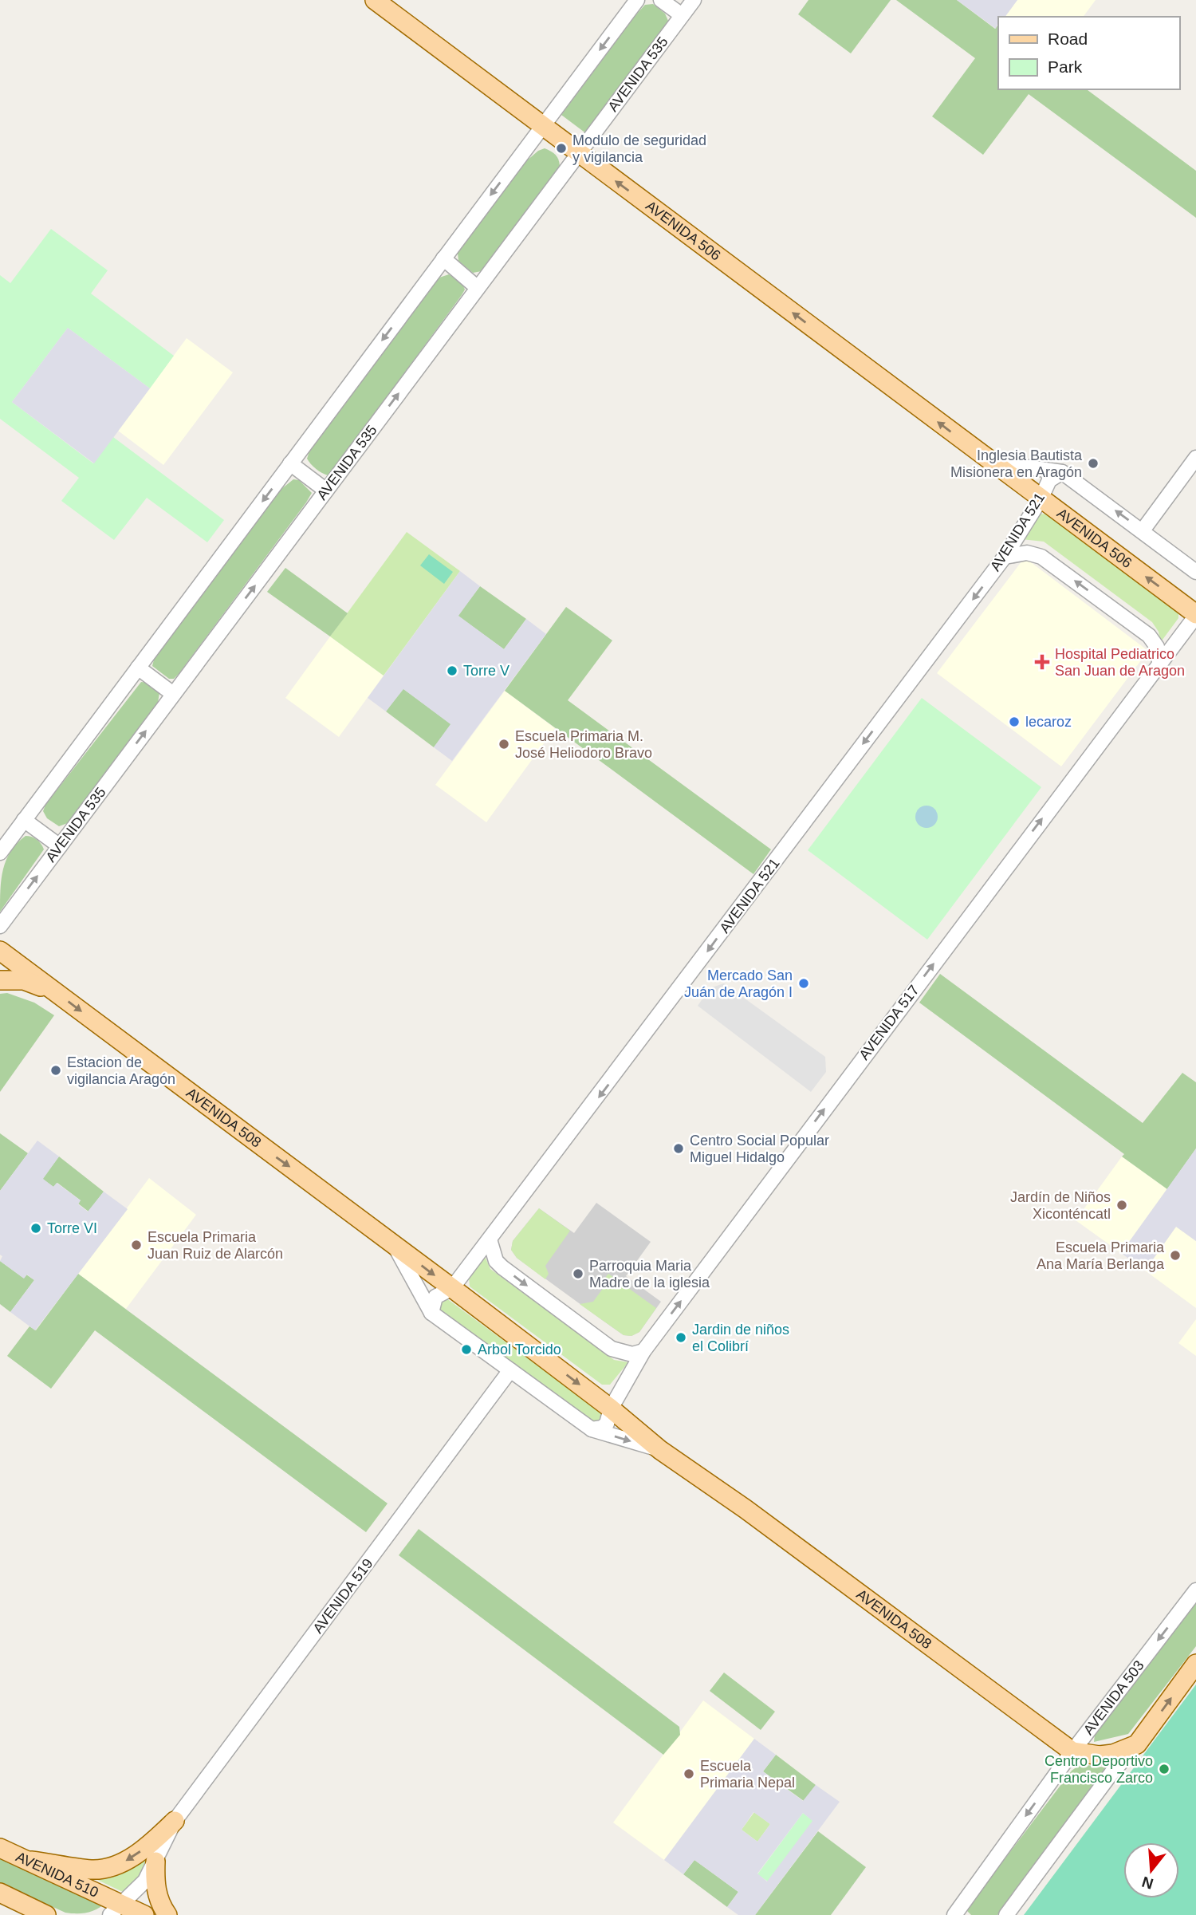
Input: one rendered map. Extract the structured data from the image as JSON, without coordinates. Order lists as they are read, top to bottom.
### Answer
{
  "streets": {
    "main road": ["AVENIDA 506", "AVENIDA 508", "AVENIDA 510"],
    "street": [
      "AVENIDA 535",
      "AVENIDA 521",
      "AVENIDA 517",
      "AVENIDA 519",
      "AVENIDA 503"
    ]
  },
  "crossings": [
    ["AVENIDA 535", "AVENIDA 506"],
    ["AVENIDA 506", "AVENIDA 521"],
    ["AVENIDA 506", "AVENIDA 517"],
    ["AVENIDA 521", "AVENIDA 508"],
    ["AVENIDA 517", "AVENIDA 508"],
    ["AVENIDA 508", "AVENIDA 519"],
    ["AVENIDA 508", "AVENIDA 503"],
    ["AVENIDA 519", "AVENIDA 510"]
  ],
  "one_way": [
    "AVENIDA 506",
    "AVENIDA 521",
    "AVENIDA 517",
    "AVENIDA 508"
  ],
  "places": {
    "other": [
      "Modulo de seguridad y vigilancia",
      "Inglesia Bautista Misionera en Aragón",
      "Torre V",
      "lecaroz",
      "Escuela Primaria M. José Heliodoro Bravo",
      "Mercado San Juán de Aragón I",
      "Estacion de vigilancia Aragón",
      "Centro Social Popular Miguel Hidalgo",
      "Jardín de Niños Xiconténcatl",
      "Torre VI",
      "Escuela Primaria Juan Ruiz de Alarcón",
      "Escuela Primaria Ana María Berlanga",
      "Parroquia Maria Madre de la iglesia",
      "Jardin de niños el Colibrí",
      "Arbol Torcido",
      "Centro Deportivo Francisco Zarco",
      "Escuela Primaria Nepal"
    ],
    "health": ["Hospital Pediatrico San Juan de Aragon"]
  },
  "legend": ["Road", "Park"],
  "north": "bottom"
}
